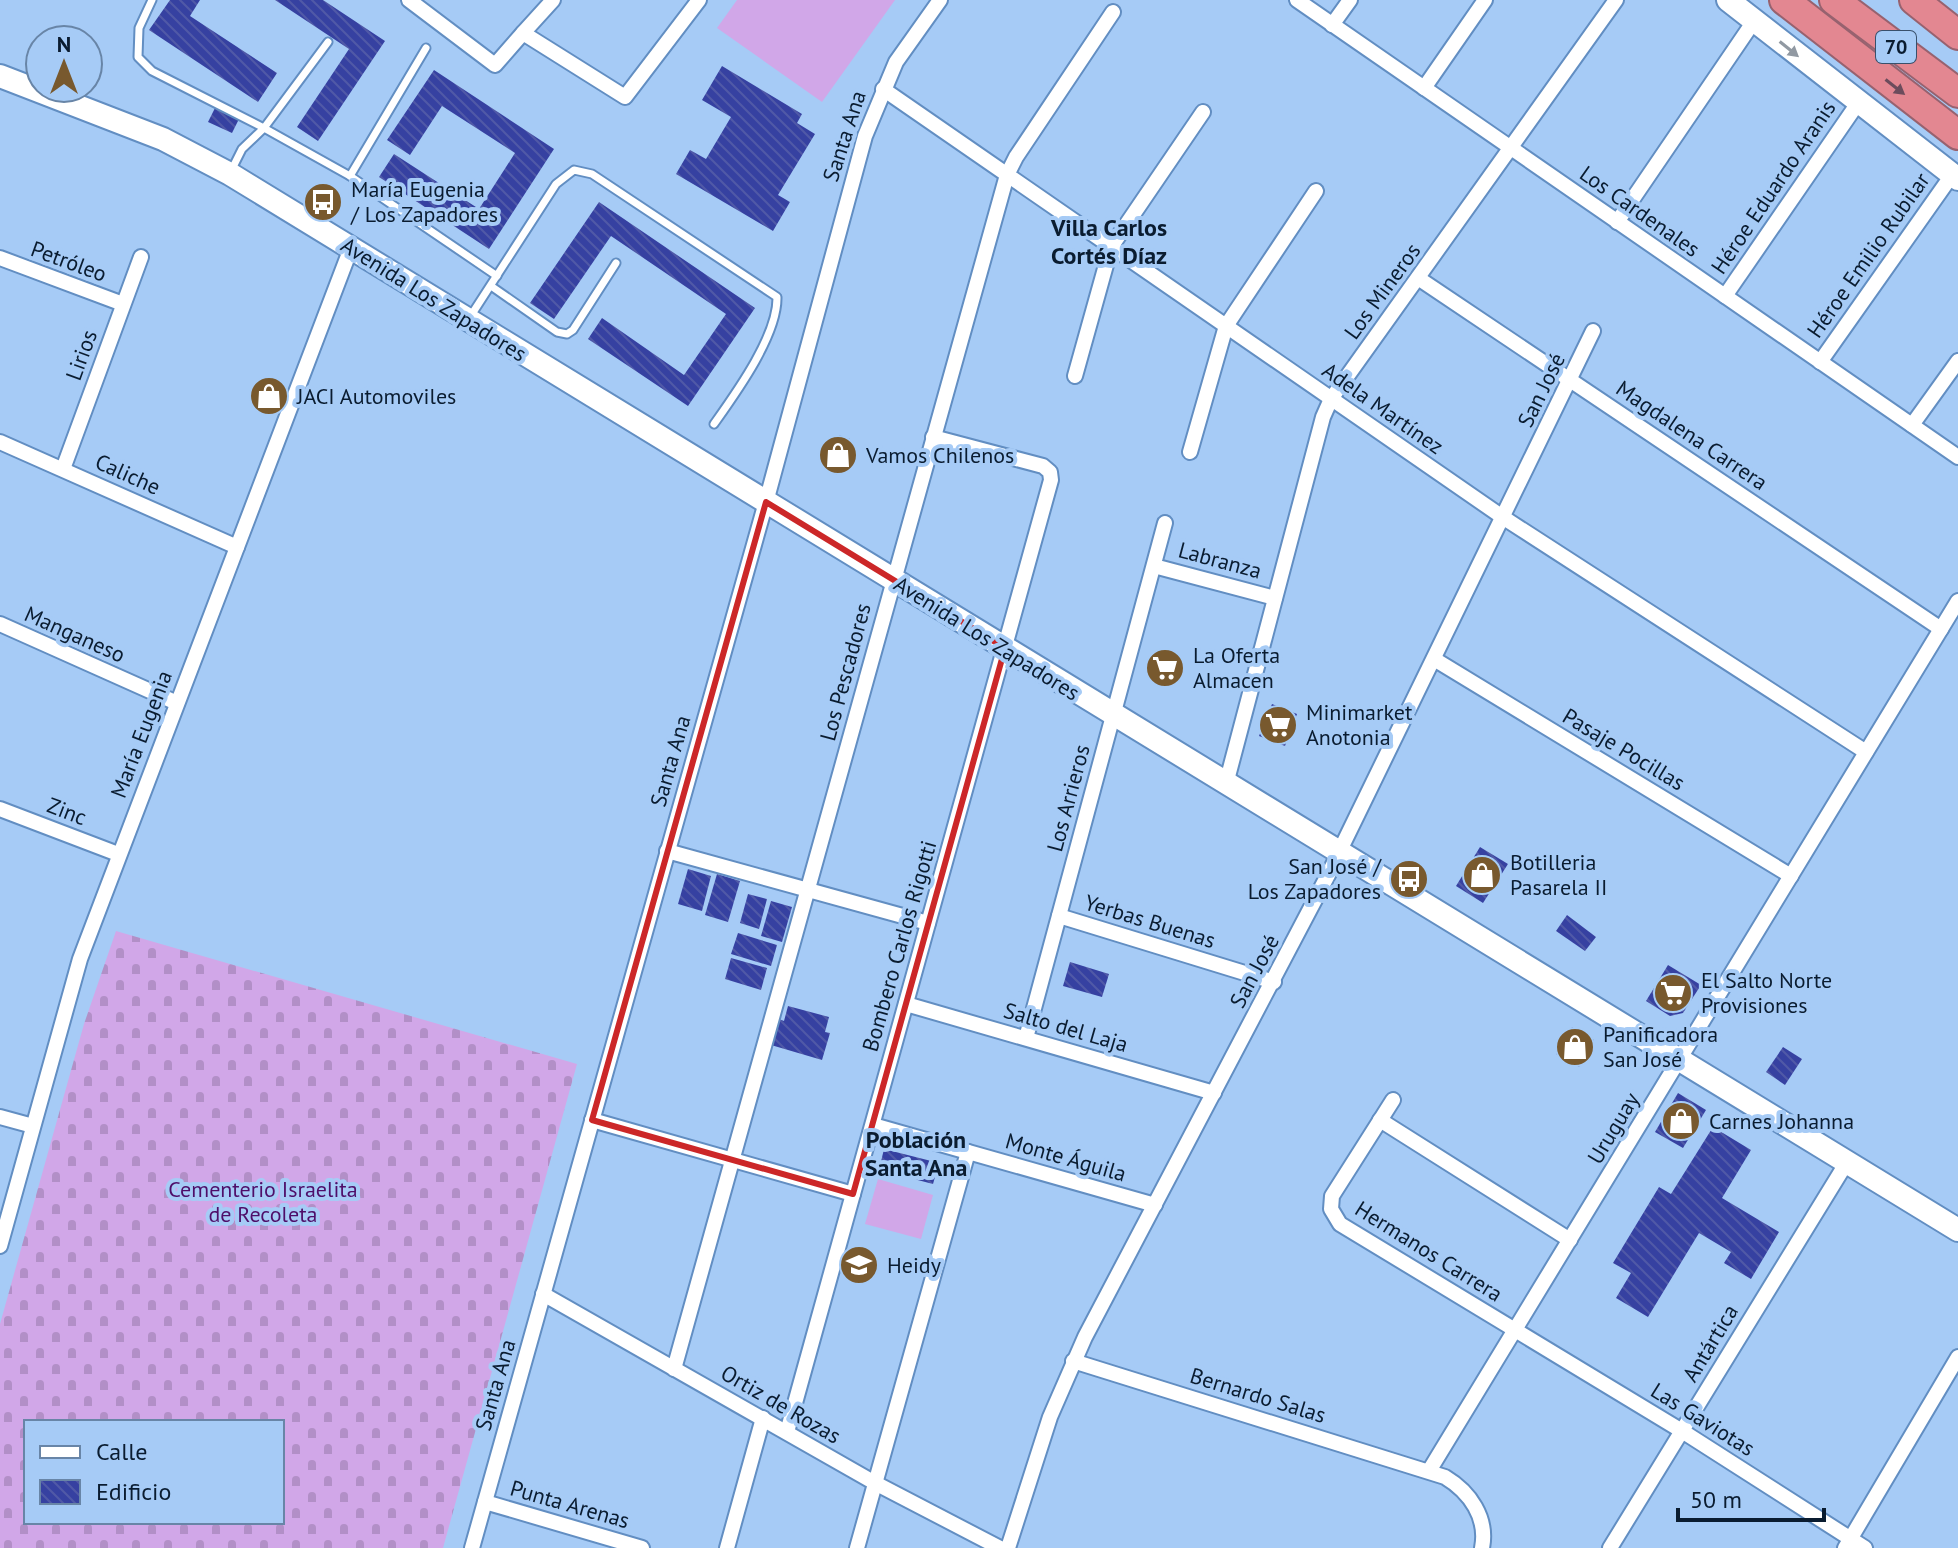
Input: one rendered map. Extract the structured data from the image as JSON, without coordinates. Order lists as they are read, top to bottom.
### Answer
{
  "streets": {
    "highway": ["70"],
    "main road": ["Avenida Los Zapadores"],
    "street": [
      "Santa Ana",
      "Héroe Eduardo Aranis",
      "Los Cardenales",
      "Héroe Emilio Rubilar",
      "Petróleo",
      "Los Mineros",
      "Lirios",
      "San José",
      "Adela Martínez",
      "Magdalena Carrera",
      "Caliche",
      "Labranza",
      "Manganeso",
      "Los Pescadores",
      "María Eugenia",
      "Pasaje Pocillas",
      "Los Arrieros",
      "Zinc",
      "Yerbas Buenas",
      "Bombero Carlos Rigotti",
      "Salto del Laja",
      "Uruguay",
      "Monte Águila",
      "Hermanos Carrera",
      "Antártica",
      "Bernardo Salas",
      "Ortiz de Rozas",
      "Las Gaviotas",
      "Punta Arenas"
    ]
  },
  "crossings": [
    ["Santa Ana", "Avenida Los Zapadores"],
    ["Santa Ana", "Adela Martínez"],
    ["Santa Ana", "Ortiz de Rozas"],
    ["Santa Ana", "Punta Arenas"],
    ["Héroe Eduardo Aranis", "Los Cardenales"],
    ["Los Cardenales", "Héroe Emilio Rubilar"],
    ["Los Cardenales", "Los Mineros"],
    ["Petróleo", "Lirios"],
    ["Los Mineros", "Avenida Los Zapadores"],
    ["Los Mineros", "Adela Martínez"],
    ["Los Mineros", "Magdalena Carrera"],
    ["Los Mineros", "Labranza"],
    ["Avenida Los Zapadores", "San José"],
    ["Avenida Los Zapadores", "Los Pescadores"],
    ["Avenida Los Zapadores", "María Eugenia"],
    ["Avenida Los Zapadores", "Los Arrieros"],
    ["Avenida Los Zapadores", "Bombero Carlos Rigotti"],
    ["Avenida Los Zapadores", "Uruguay"],
    ["Avenida Los Zapadores", "Antártica"],
    ["Lirios", "Caliche"],
    ["San José", "Adela Martínez"],
    ["San José", "Magdalena Carrera"],
    ["San José", "Pasaje Pocillas"],
    ["San José", "Yerbas Buenas"],
    ["San José", "Salto del Laja"],
    ["San José", "Monte Águila"],
    ["San José", "Bernardo Salas"],
    ["Adela Martínez", "Los Pescadores"],
    ["Adela Martínez", "Uruguay"],
    ["Magdalena Carrera", "Uruguay"],
    ["Caliche", "María Eugenia"],
    ["Labranza", "Los Arrieros"],
    ["Manganeso", "María Eugenia"],
    ["Los Pescadores", "Bombero Carlos Rigotti"],
    ["Los Pescadores", "Ortiz de Rozas"],
    ["María Eugenia", "Zinc"],
    ["Pasaje Pocillas", "Uruguay"],
    ["Los Arrieros", "Yerbas Buenas"],
    ["Los Arrieros", "Salto del Laja"],
    ["Bombero Carlos Rigotti", "Salto del Laja"],
    ["Bombero Carlos Rigotti", "Monte Águila"],
    ["Bombero Carlos Rigotti", "Ortiz de Rozas"],
    ["Uruguay", "Hermanos Carrera"],
    ["Uruguay", "Bernardo Salas"],
    ["Uruguay", "Las Gaviotas"],
    ["Hermanos Carrera", "Las Gaviotas"],
    ["Antártica", "Las Gaviotas"]
  ],
  "districts": ["Villa Carlos Cortés Díaz", "Población Santa Ana"],
  "parks": ["Cementerio Israelita de Recoleta"],
  "places": {
    "bus stop": ["María Eugenia / Los Zapadores", "San José / Los Zapadores"],
    "shop": [
      "JACI Automoviles",
      "Vamos Chilenos",
      "Botilleria Pasarela II",
      "Panificadora San José",
      "Carnes Johanna"
    ],
    "supermarket": ["La Oferta Almacen", "Minimarket Anotonia", "El Salto Norte Provisiones"],
    "school or university": ["Heidy"]
  },
  "legend": ["Calle", "Edificio"],
  "scale_bar": "50 m",
  "north": "top"
}
